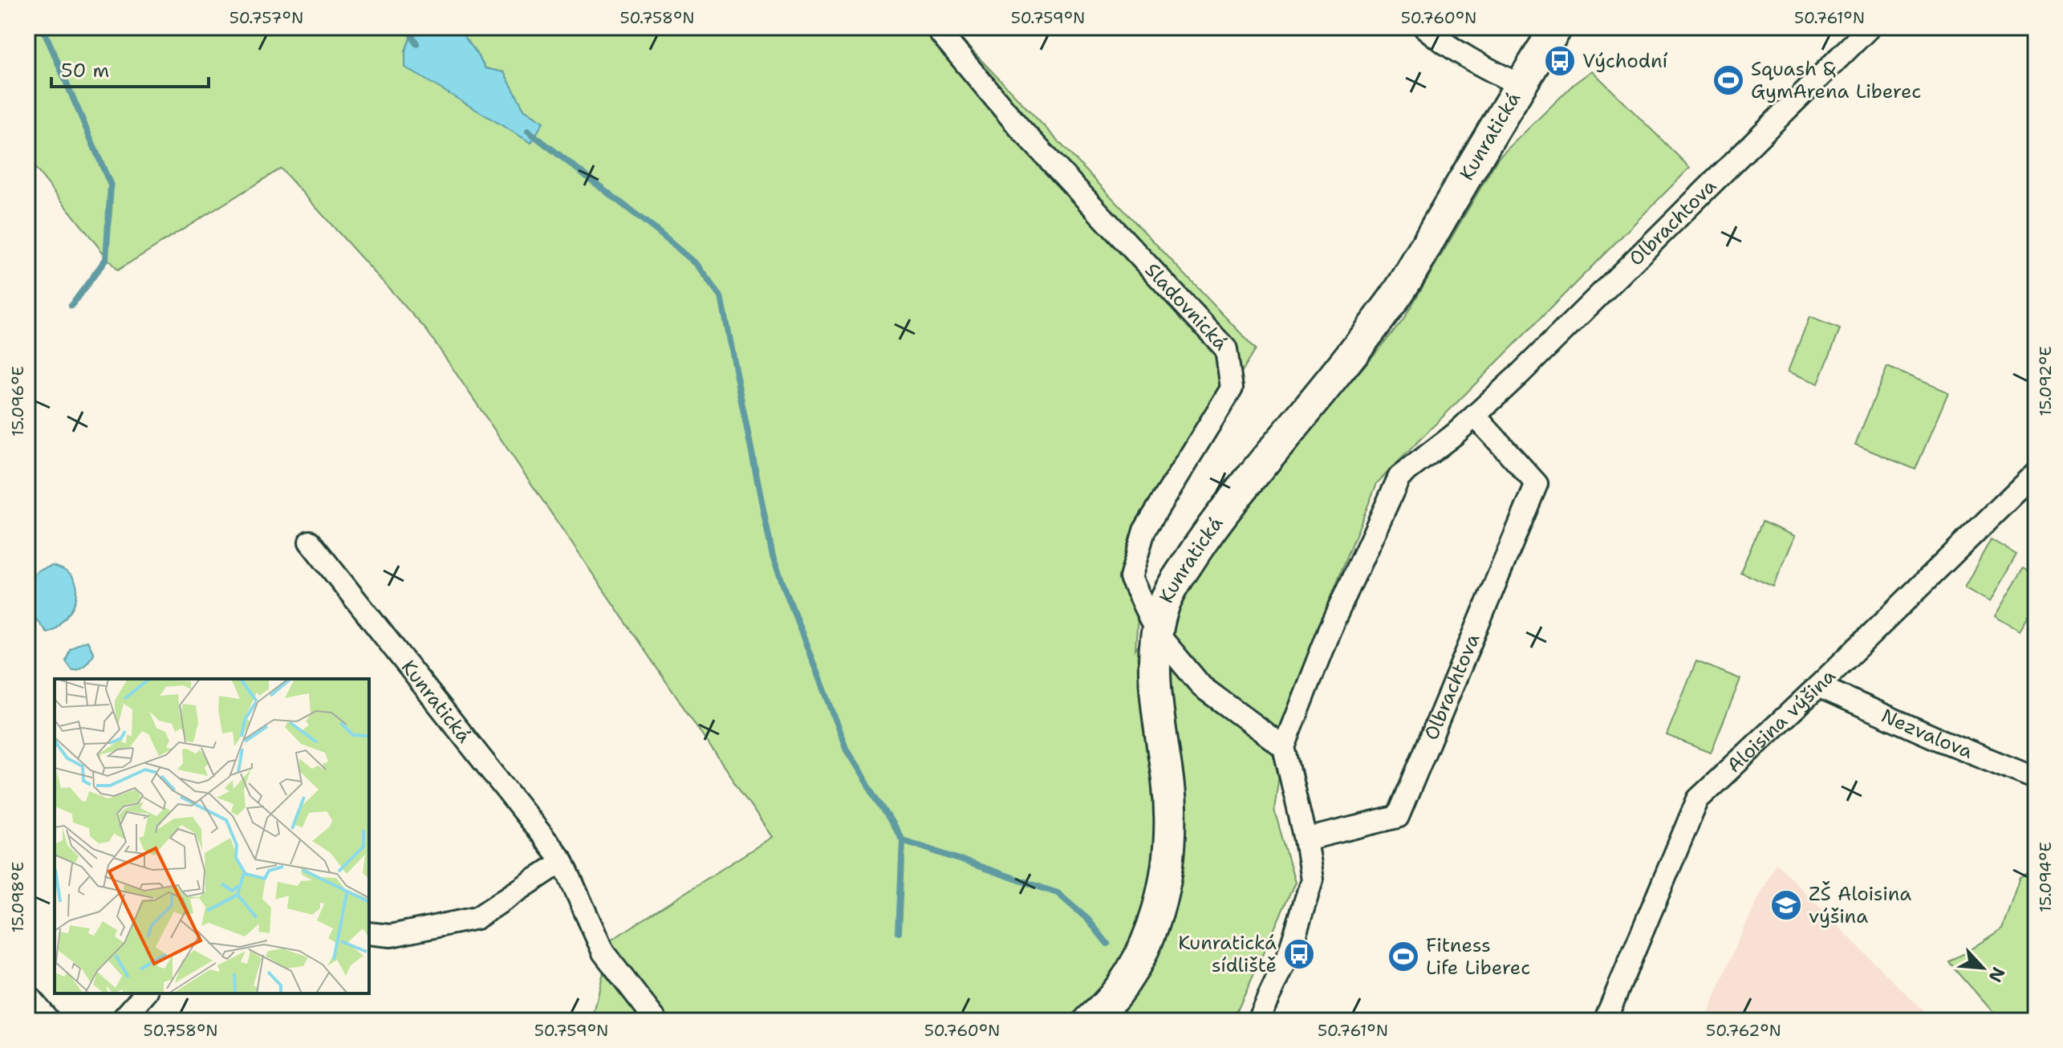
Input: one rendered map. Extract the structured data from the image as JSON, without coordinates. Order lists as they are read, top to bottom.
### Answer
{
  "streets": {
    "street": [
      "Kunratická",
      "Olbrachtova",
      "Sladovnická",
      "Aloisina výšina",
      "Nezvalova"
    ]
  },
  "crossings": [
    ["Kunratická", "Sladovnická"],
    ["Aloisina výšina", "Nezvalova"]
  ],
  "places": {
    "bus stop": ["Východní", "Kunratická sídliště"],
    "sports": ["Squash & GymArena Liberec", "Fitness Life Liberec"],
    "school or university": ["ZŠ Aloisina výšina"]
  },
  "scale_bar": "50 m",
  "north": "bottom right",
  "coordinates": [
    "50.757°N",
    "50.758°N",
    "50.759°N",
    "50.760°N",
    "50.761°N",
    "15.092°E",
    "15.096°E",
    "15.094°E",
    "15.098°E",
    "50.762°N"
  ]
}
